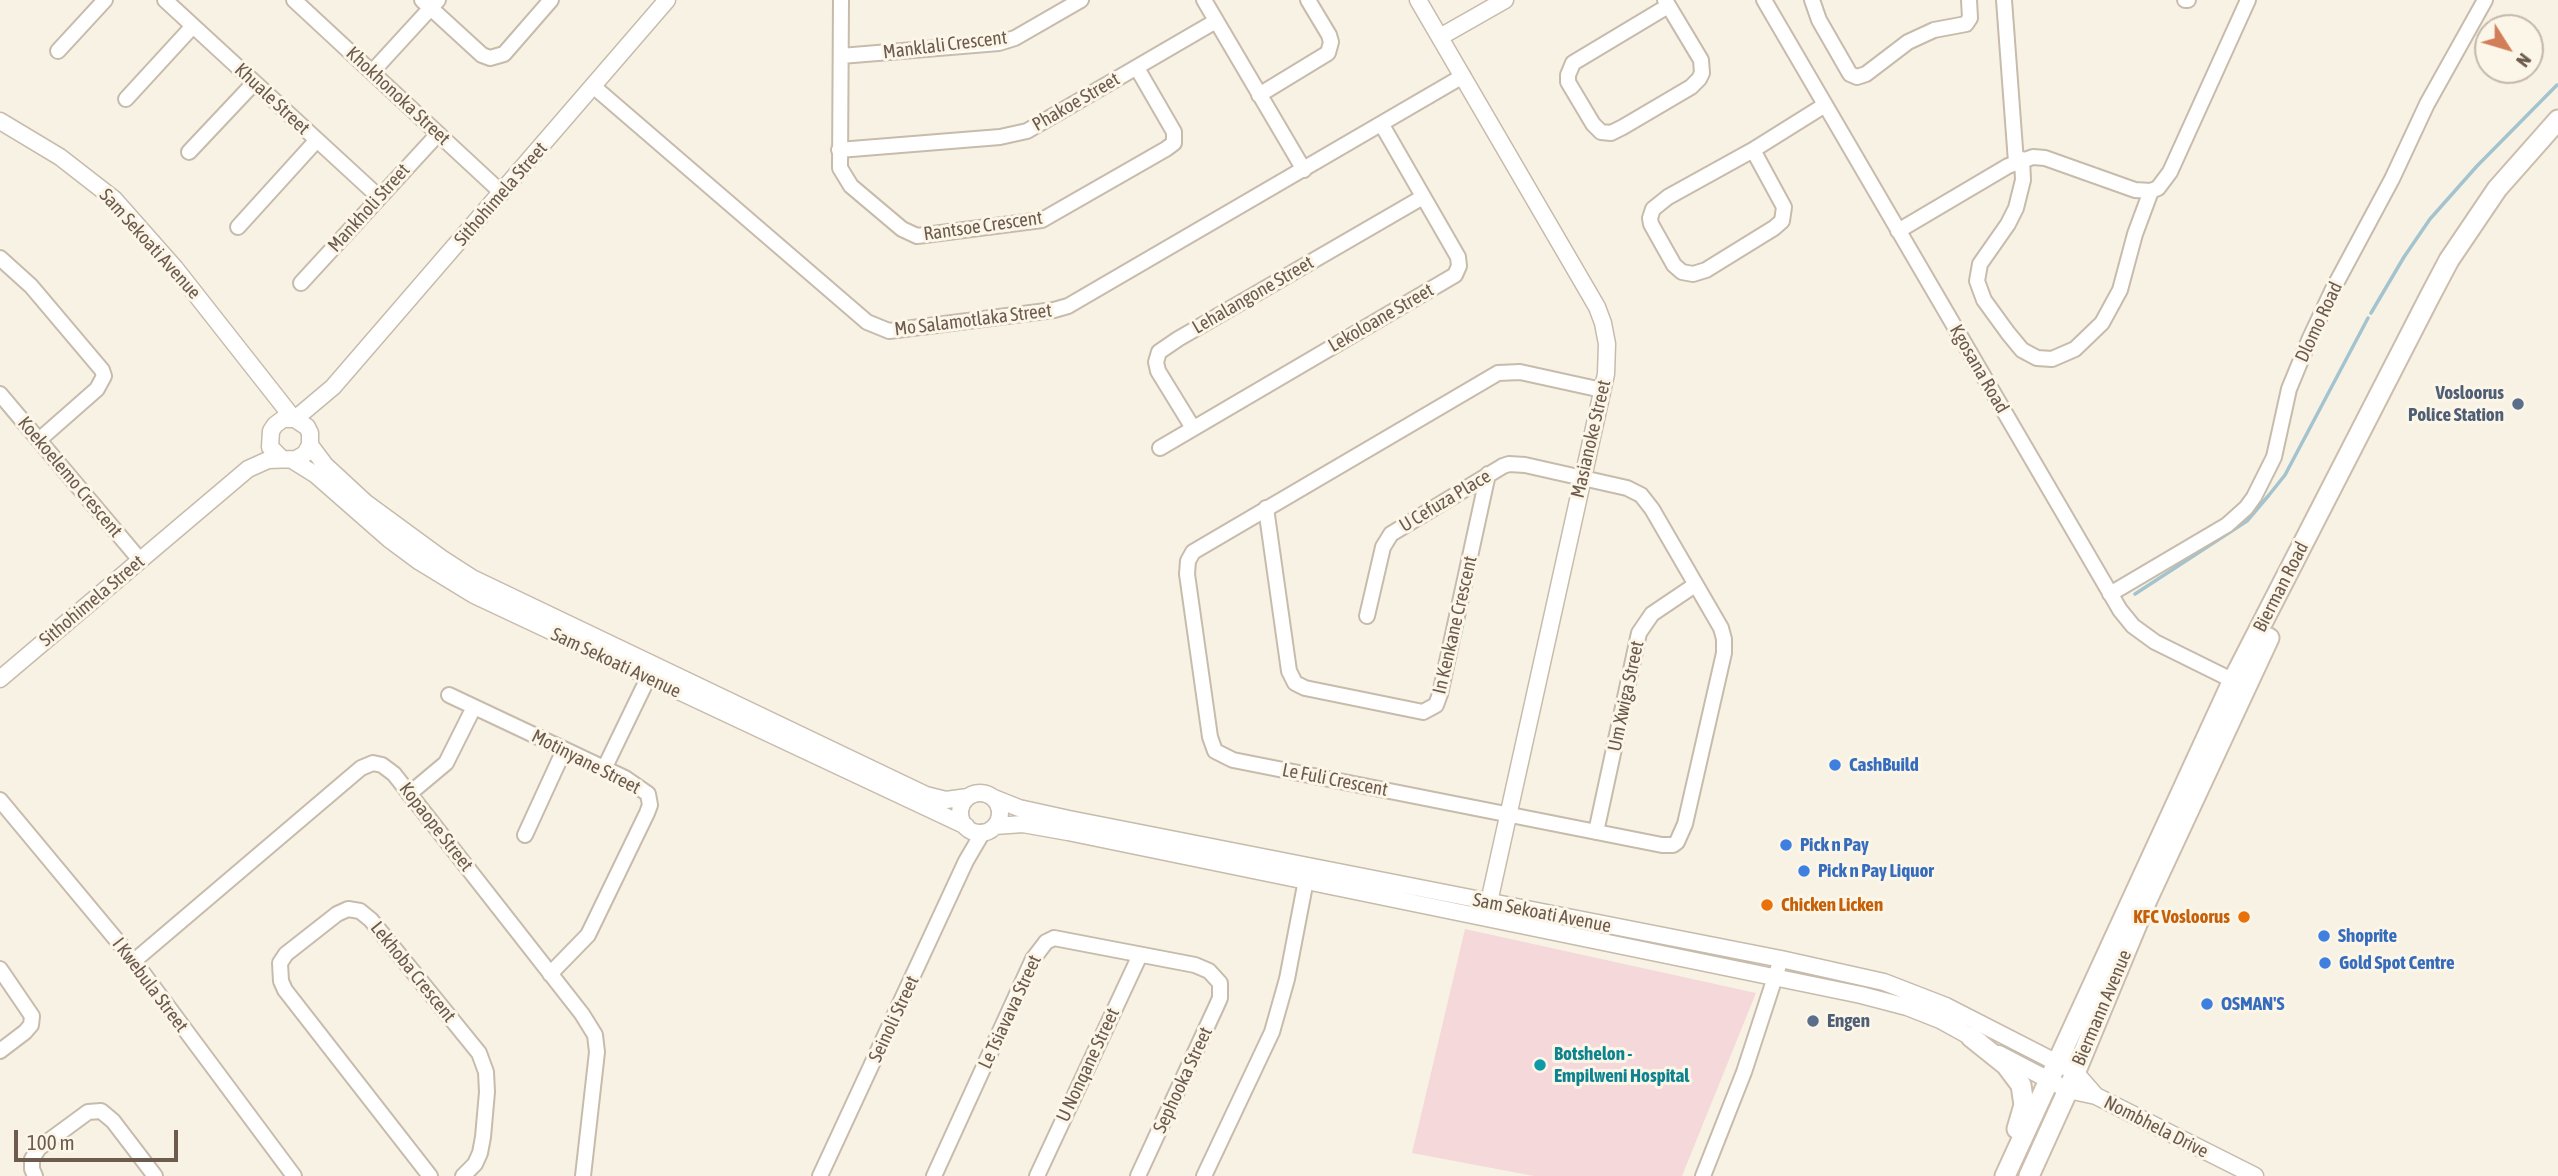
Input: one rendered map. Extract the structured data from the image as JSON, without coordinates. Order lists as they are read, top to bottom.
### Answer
{
  "streets": {
    "main road": ["Bierman Road", "Biermann Avenue"],
    "street": [
      "Manklali Crescent",
      "Khokhonoka Street",
      "Khuale Street",
      "Phakoe Street",
      "Sithohimela Street",
      "Mankholi Street",
      "Rantsoe Crescent",
      "Sam Sekoati Avenue",
      "Lehalangone Street",
      "Lekoloane Street",
      "Mo Salamotlaka Street",
      "Dlomo Road",
      "Kgosana Road",
      "Masianoke Street",
      "Koekoelemo Crescent",
      "U Cefuza Place",
      "In Kenkane Crescent",
      "Um Xwiga Street",
      "Motinyane Street",
      "Le Fuli Crescent",
      "Kopaope Street",
      "Lekhoba Crescent",
      "I Kwebula Street",
      "Le Tsiavava Street",
      "Seinoli Street",
      "U Nonqane Street",
      "Sephooka Street",
      "Nombhela Drive"
    ]
  },
  "crossings": [
    ["Manklali Crescent", "Rantsoe Crescent"],
    ["Khokhonoka Street", "Sithohimela Street"],
    ["Khokhonoka Street", "Mankholi Street"],
    ["Khuale Street", "Mankholi Street"],
    ["Phakoe Street", "Rantsoe Crescent"],
    ["Sithohimela Street", "Sam Sekoati Avenue"],
    ["Sithohimela Street", "Mo Salamotlaka Street"],
    ["Sithohimela Street", "Koekoelemo Crescent"],
    ["Sam Sekoati Avenue", "Masianoke Street"],
    ["Sam Sekoati Avenue", "Biermann Avenue"],
    ["Sam Sekoati Avenue", "Seinoli Street"],
    ["Sam Sekoati Avenue", "Nombhela Drive"],
    ["Lehalangone Street", "Lekoloane Street"],
    ["Lekoloane Street", "Mo Salamotlaka Street"],
    ["Mo Salamotlaka Street", "Masianoke Street"],
    ["Dlomo Road", "Kgosana Road"],
    ["Kgosana Road", "Bierman Road"],
    ["Kgosana Road", "Biermann Avenue"],
    ["Masianoke Street", "U Cefuza Place"],
    ["Masianoke Street", "Le Fuli Crescent"],
    ["U Cefuza Place", "In Kenkane Crescent"],
    ["U Cefuza Place", "Le Fuli Crescent"],
    ["Bierman Road", "Biermann Avenue"],
    ["In Kenkane Crescent", "Le Fuli Crescent"],
    ["Um Xwiga Street", "Le Fuli Crescent"],
    ["Motinyane Street", "Kopaope Street"],
    ["Kopaope Street", "I Kwebula Street"],
    ["Biermann Avenue", "Nombhela Drive"],
    ["Le Tsiavava Street", "U Nonqane Street"],
    ["Le Tsiavava Street", "Sephooka Street"]
  ],
  "places": [
    "Vosloorus Police Station",
    "CashBuild",
    "Pick n Pay",
    "Pick n Pay Liquor",
    "Chicken Licken",
    "KFC Vosloorus",
    "Shoprite",
    "Gold Spot Centre",
    "OSMAN'S",
    "Engen",
    "Botshelon - Empilweni Hospital"
  ],
  "scale_bar": "100 m",
  "north": "bottom right"
}
